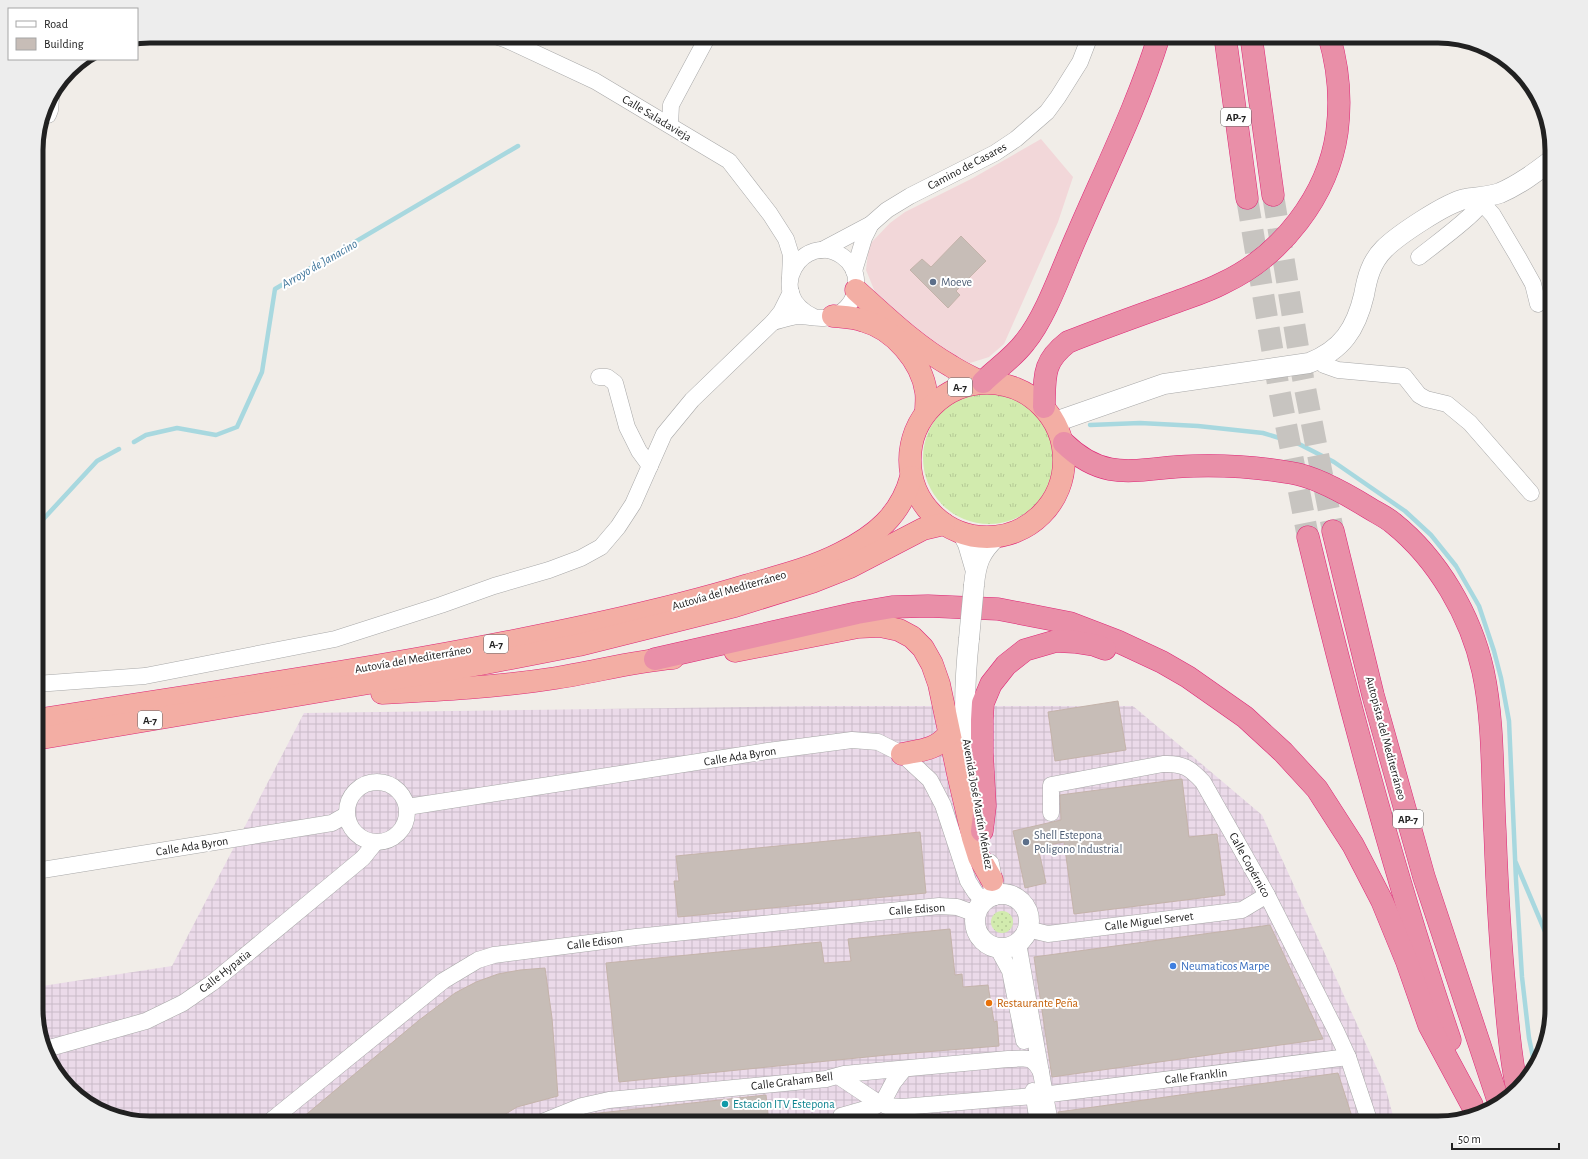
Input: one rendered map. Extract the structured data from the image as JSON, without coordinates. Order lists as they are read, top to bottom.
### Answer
{
  "streets": {
    "highway": [
      "AP-7",
      "A-7",
      "Autovía del Mediterráneo",
      "Autopista del Mediterráneo"
    ],
    "street": [
      "Calle Saladavieja",
      "Camino de Casares",
      "Calle Ada Byron",
      "Avenida José Martín Méndez",
      "Calle Copérnico",
      "Calle Edison",
      "Calle Miguel Servet",
      "Calle Hypatia",
      "Calle Franklin",
      "Calle Graham Bell"
    ]
  },
  "crossings": [
    ["Calle Saladavieja", "Camino de Casares"],
    ["A-7", "Autovía del Mediterráneo"],
    ["A-7", "Avenida José Martín Méndez"],
    ["Autovía del Mediterráneo", "Calle Ada Byron"],
    ["Autovía del Mediterráneo", "Avenida José Martín Méndez"],
    ["Autovía del Mediterráneo", "Calle Edison"],
    ["Autovía del Mediterráneo", "Calle Miguel Servet"],
    ["Calle Ada Byron", "Avenida José Martín Méndez"],
    ["Calle Ada Byron", "Calle Edison"],
    ["Calle Ada Byron", "Calle Miguel Servet"],
    ["Calle Ada Byron", "Calle Hypatia"],
    ["Avenida José Martín Méndez", "Calle Edison"],
    ["Avenida José Martín Méndez", "Calle Miguel Servet"],
    ["Calle Copérnico", "Calle Miguel Servet"],
    ["Calle Copérnico", "Calle Franklin"],
    ["Calle Edison", "Calle Miguel Servet"]
  ],
  "water": ["Arroyo de Janacino"],
  "places": [
    "Moeve",
    "Shell Estepona Poligono Industrial",
    "Neumaticos Marpe",
    "Restaurante Peña",
    "Estacion ITV Estepona"
  ],
  "legend": ["Road", "Building"],
  "scale_bar": "50 m"
}
